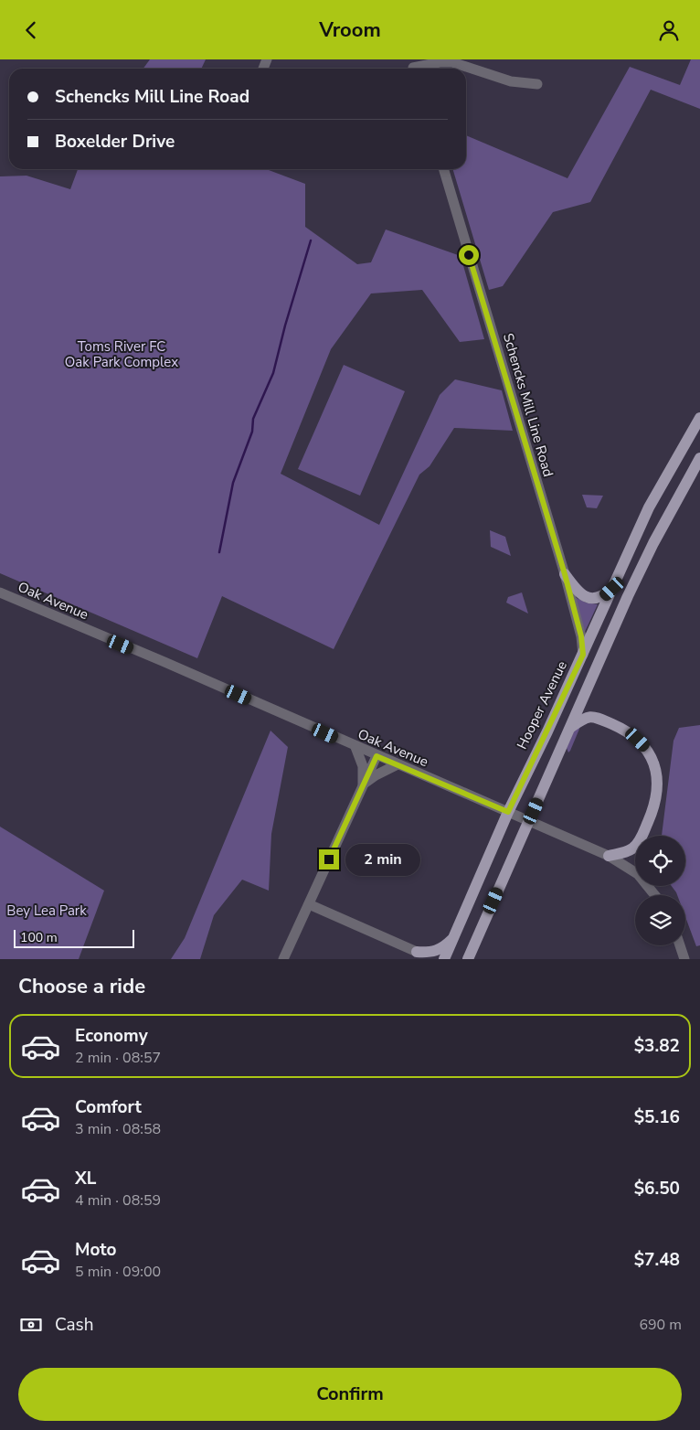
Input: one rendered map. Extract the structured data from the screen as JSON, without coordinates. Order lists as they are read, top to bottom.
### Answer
{
  "streets": {
    "main road": ["Hooper Avenue"],
    "street": ["Schencks Mill Line Road", "Oak Avenue"]
  },
  "crossings": [
    ["Schencks Mill Line Road", "Hooper Avenue"],
    ["Oak Avenue", "Hooper Avenue"]
  ],
  "parks": ["Toms River FC Oak Park Complex", "Bey Lea Park"],
  "scale_bar": "100 m",
  "page": {
    "header": "Vroom",
    "banner": ["Schencks Mill Line Road", "Boxelder Drive"],
    "bubble": "2 min",
    "scale": "100 m",
    "heading": "Choose a ride",
    "list": [
      {
        "name": "Economy",
        "note": "2 min · 08:57",
        "value": "$3.82"
      },
      {
        "name": "Comfort",
        "note": "3 min · 08:58",
        "value": "$5.16"
      },
      {
        "name": "XL",
        "note": "4 min · 08:59",
        "value": "$6.50"
      },
      {
        "name": "Moto",
        "note": "5 min · 09:00",
        "value": "$7.48"
      }
    ],
    "pay": ["Cash", "690 m"],
    "buttons": "Confirm"
  }
}
